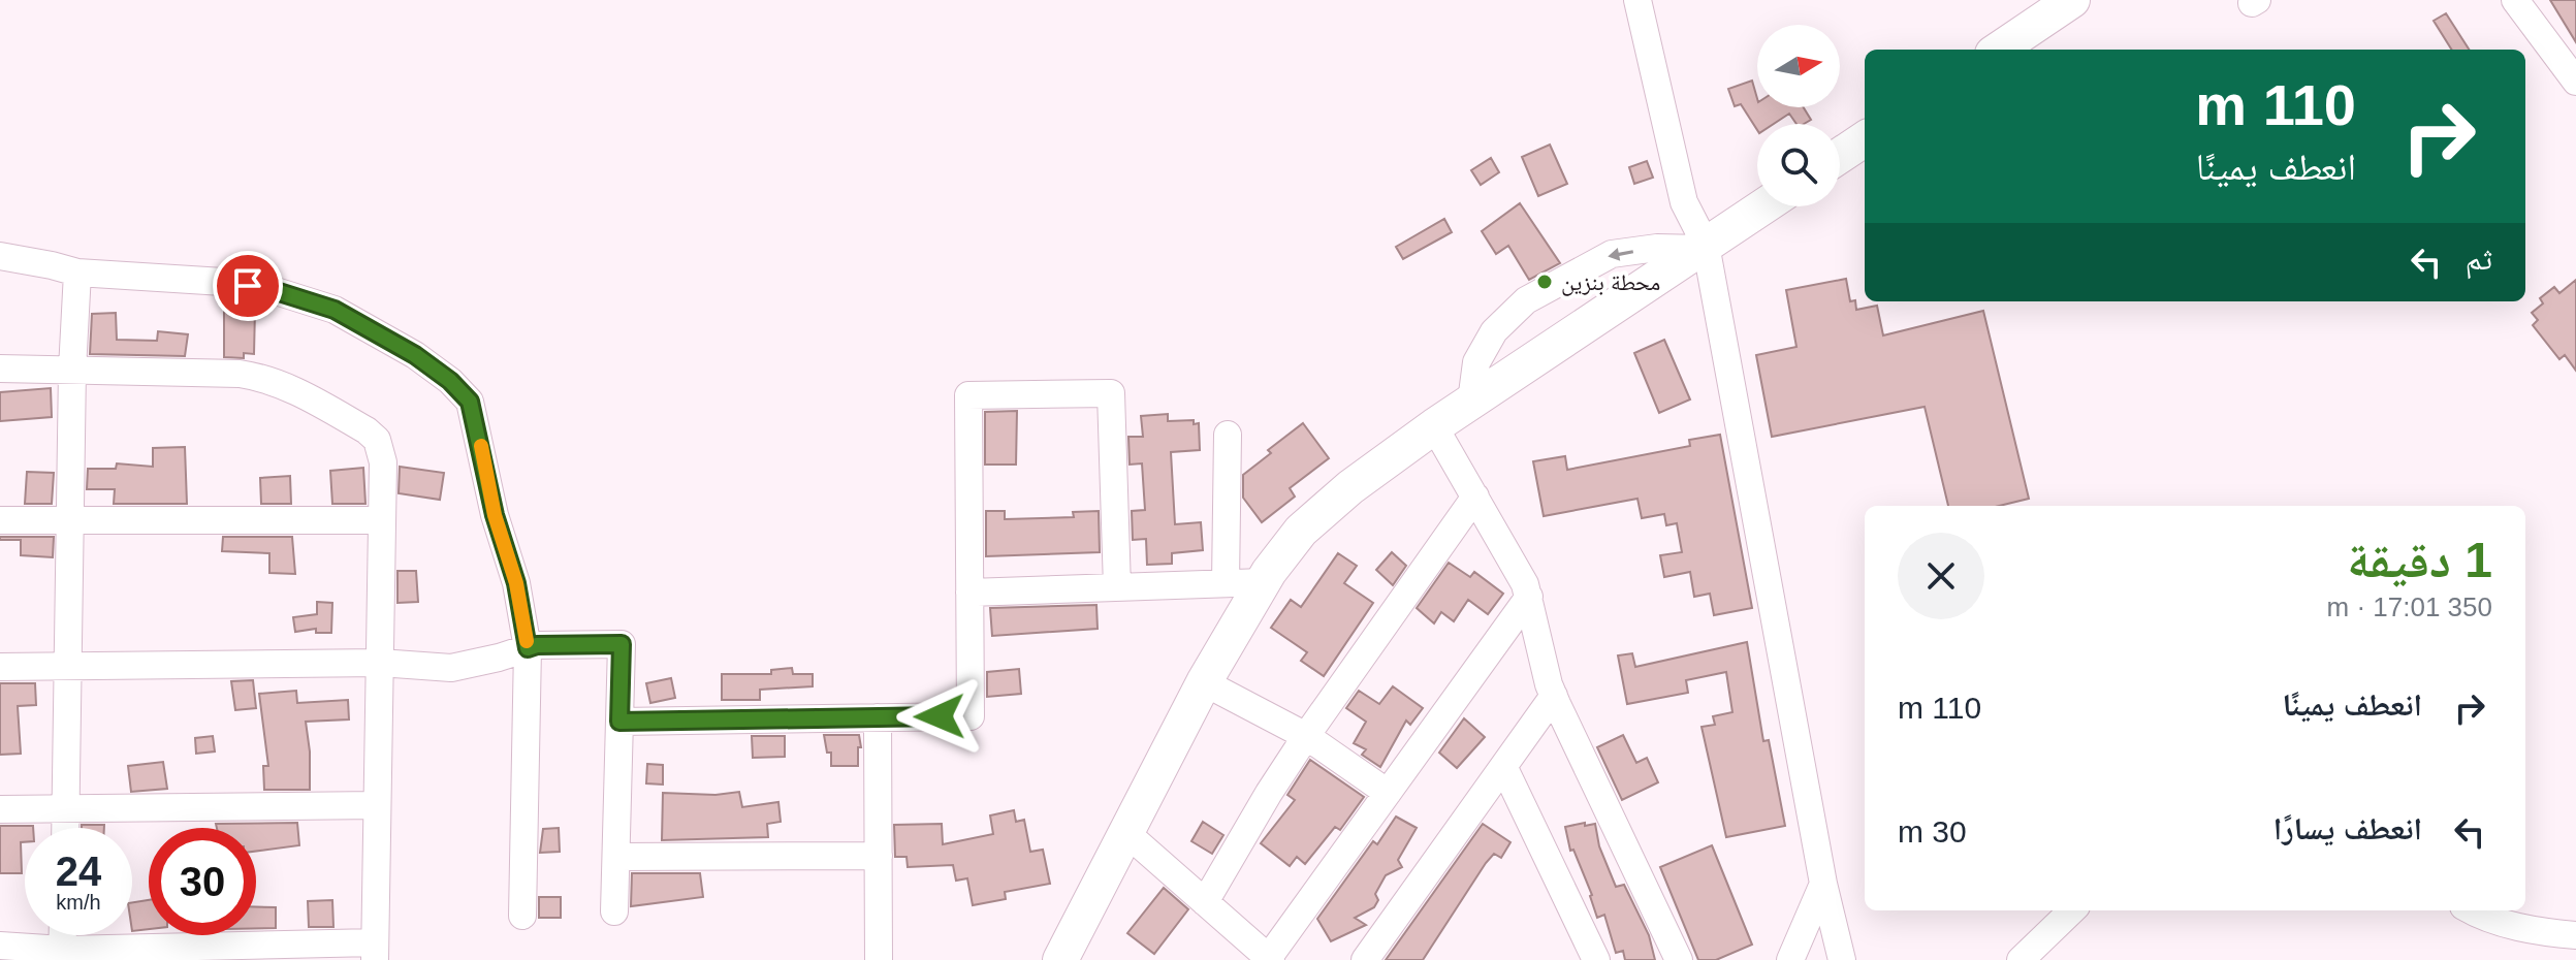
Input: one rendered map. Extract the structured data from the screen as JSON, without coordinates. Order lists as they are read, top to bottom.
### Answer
{
  "places": ["محطة بنزين"],
  "north": "right",
  "page": {
    "turn": ["110 m", "انعطف يمينًا"],
    "then": "ثم",
    "heading": ["1 دقيقة", "350 m · 17:01"],
    "list": [
      {
        "name": "انعطف يمينًا",
        "value": "110 m"
      },
      {
        "name": "انعطف يسارًا",
        "value": "30 m"
      }
    ],
    "speed": "24 km/h",
    "limit": "30"
  }
}
